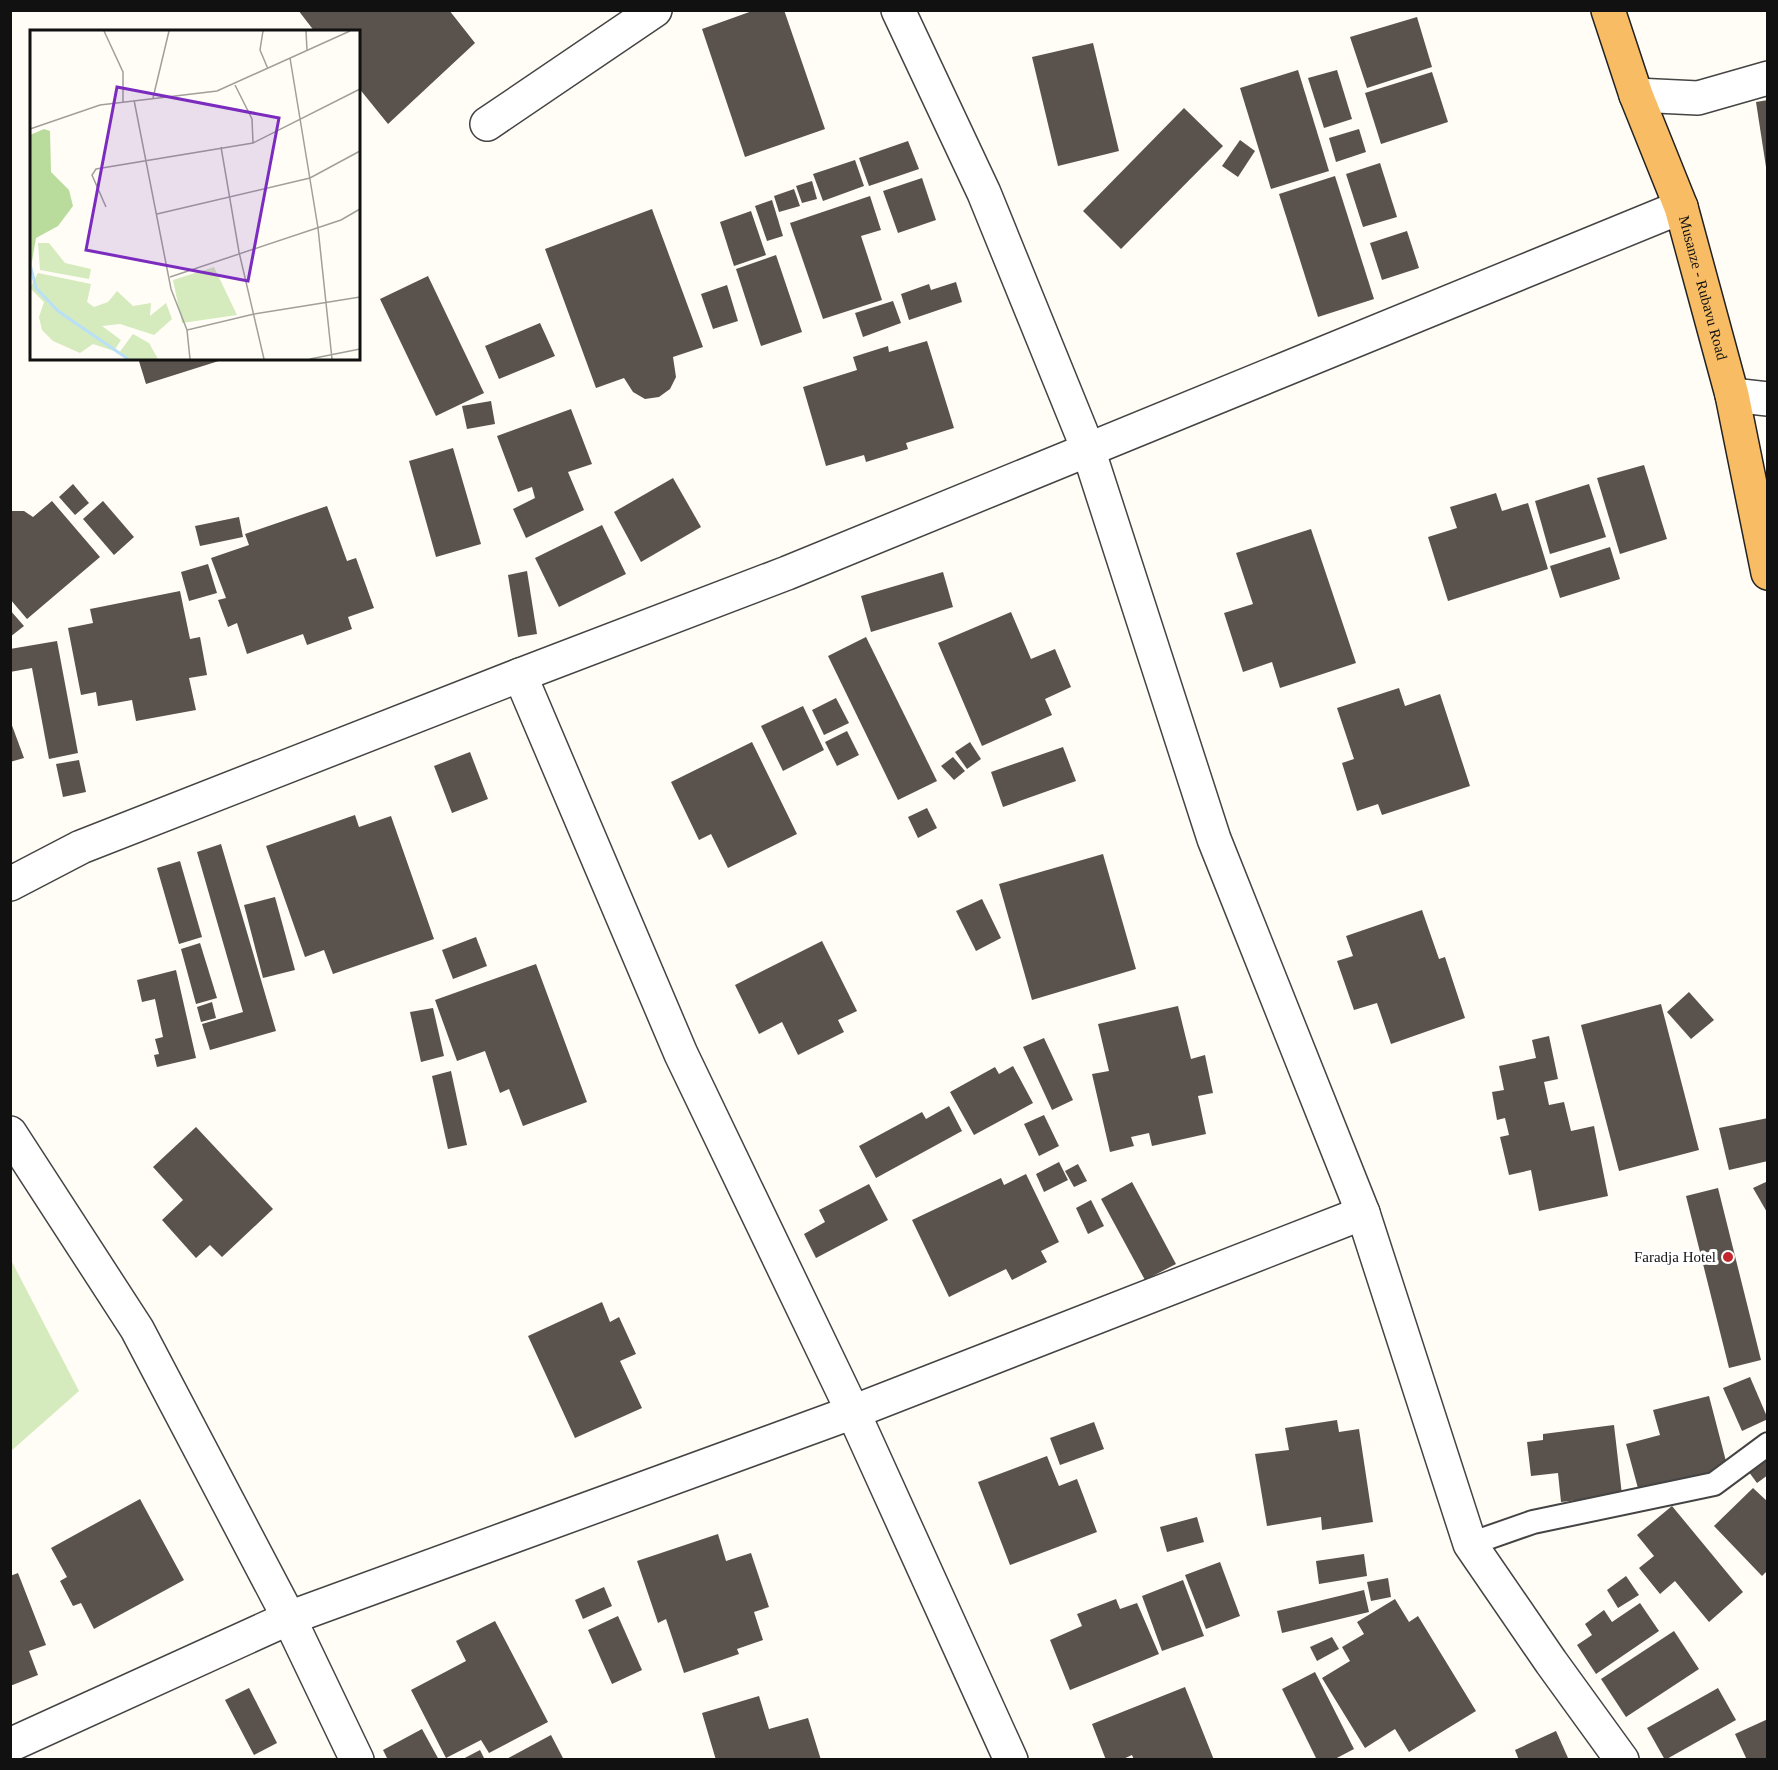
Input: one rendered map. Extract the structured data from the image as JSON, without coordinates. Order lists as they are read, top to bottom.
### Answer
{
  "streets": {
    "highway": ["Musanze - Rubavu Road"]
  },
  "places": ["Faradja Hotel"]
}
